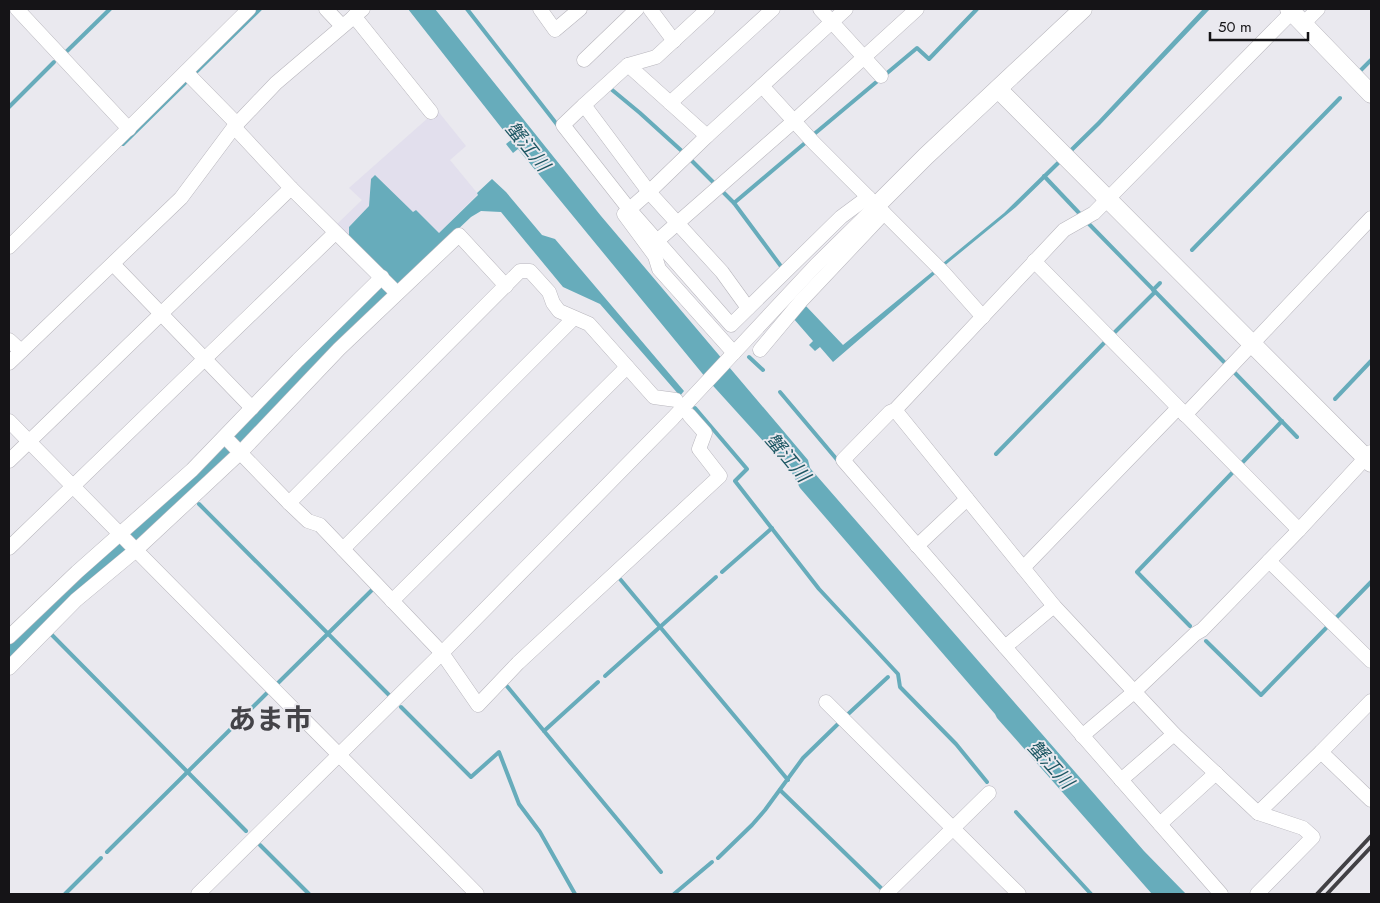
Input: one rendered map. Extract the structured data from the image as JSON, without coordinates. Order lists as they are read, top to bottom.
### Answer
{
  "districts": ["あま市"],
  "water": ["蟹江川"],
  "scale_bar": "50 m"
}
